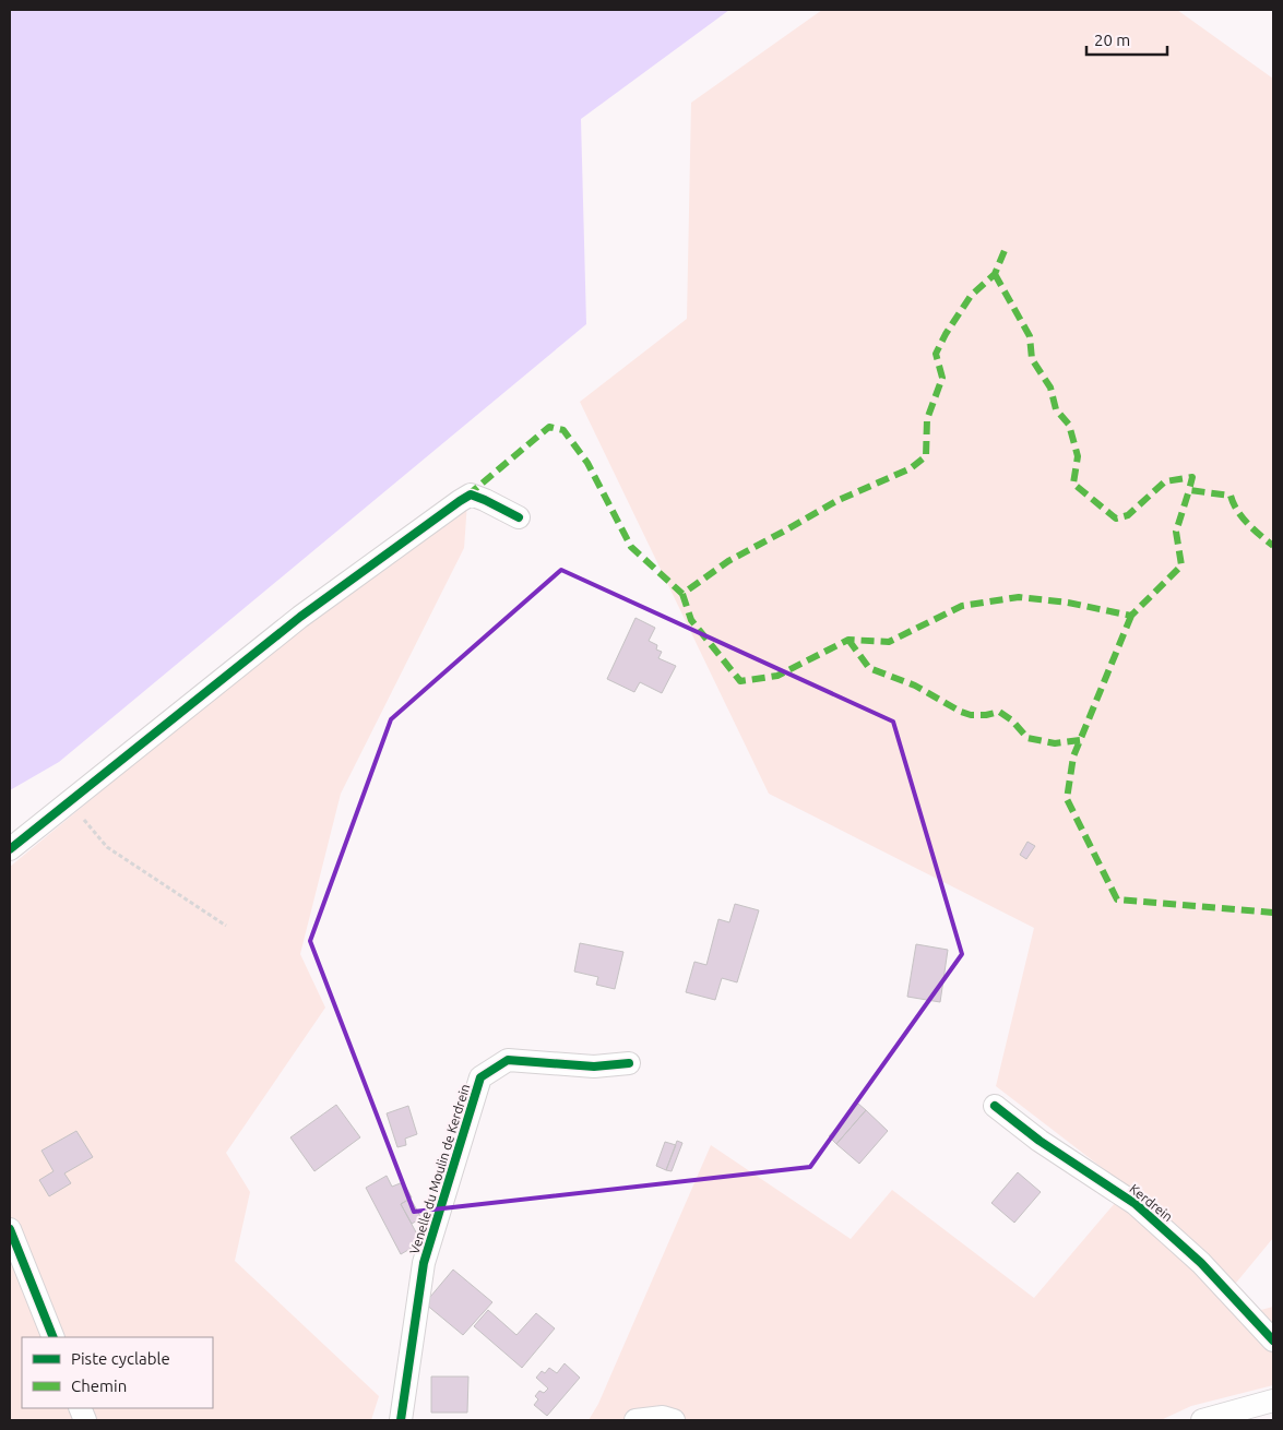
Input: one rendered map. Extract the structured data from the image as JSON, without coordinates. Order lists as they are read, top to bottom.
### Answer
{
  "streets": {
    "street": ["Venelle du Moulin de Kerdrein", "Kerdrein"]
  },
  "legend": ["Piste cyclable", "Chemin"],
  "scale_bar": "20 m"
}
